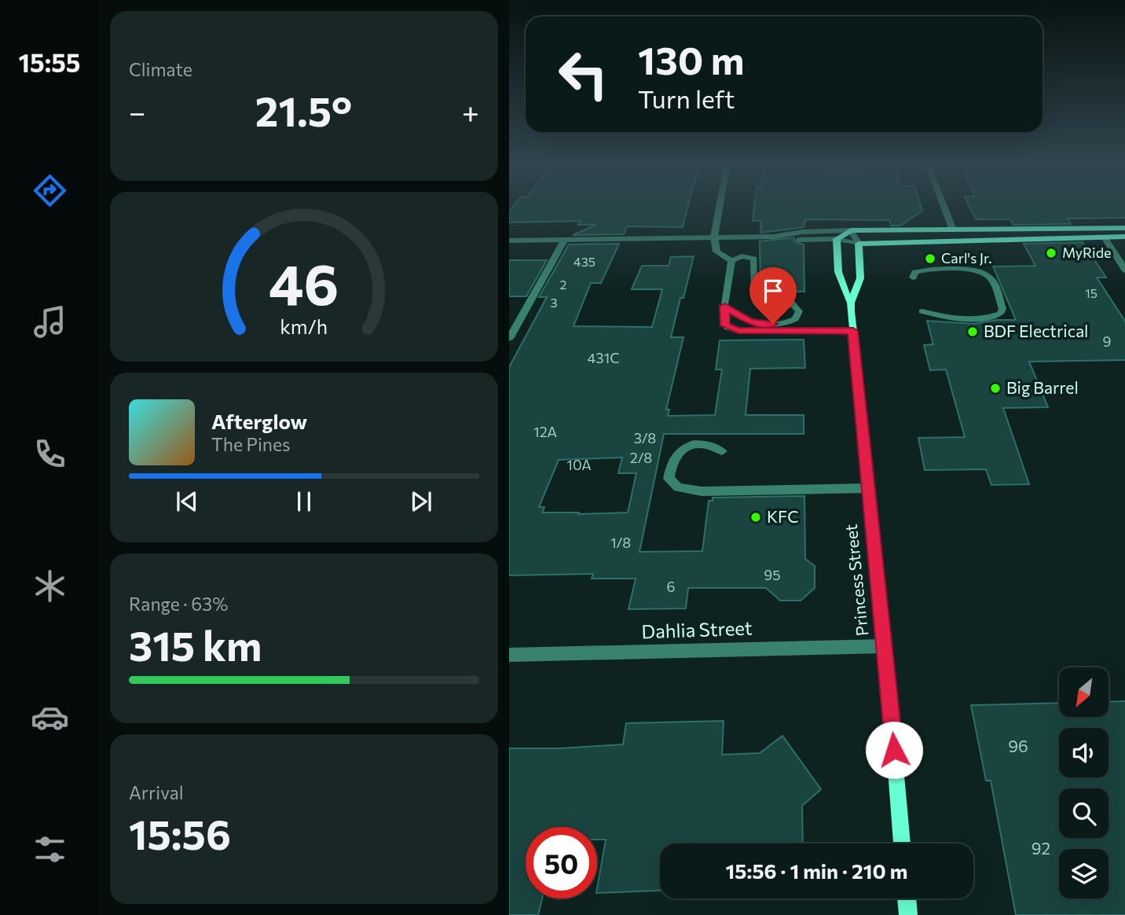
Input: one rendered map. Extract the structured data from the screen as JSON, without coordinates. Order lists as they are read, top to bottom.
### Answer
{
  "streets": {
    "main road": ["Princess Street"],
    "street": ["Dahlia Street"]
  },
  "crossings": [
    ["Princess Street", "Dahlia Street"]
  ],
  "places": [
    "MyRide",
    "Carl's Jr.",
    "BDF Electrical",
    "Big Barrel",
    "KFC"
  ],
  "house_numbers": [
    "435",
    "2",
    "15",
    "3",
    "9",
    "431C",
    "12A",
    "3/8",
    "2/8",
    "10A",
    "1/8",
    "95",
    "6",
    "96",
    "92"
  ],
  "north": "bottom left",
  "page": {
    "tabs": "15:55",
    "tile": [
      "Climate",
      ["Range · 63%", "315 km"],
      ["Arrival", "15:56"]
    ],
    "turn": ["130 m", "Turn left"],
    "heat": ["−", "21.5°", "+"],
    "song": ["Afterglow", "The Pines"],
    "limit": "50",
    "trip": "15:56 · 1 min · 210 m",
    "gauge": ["46", "km/h"]
  }
}
